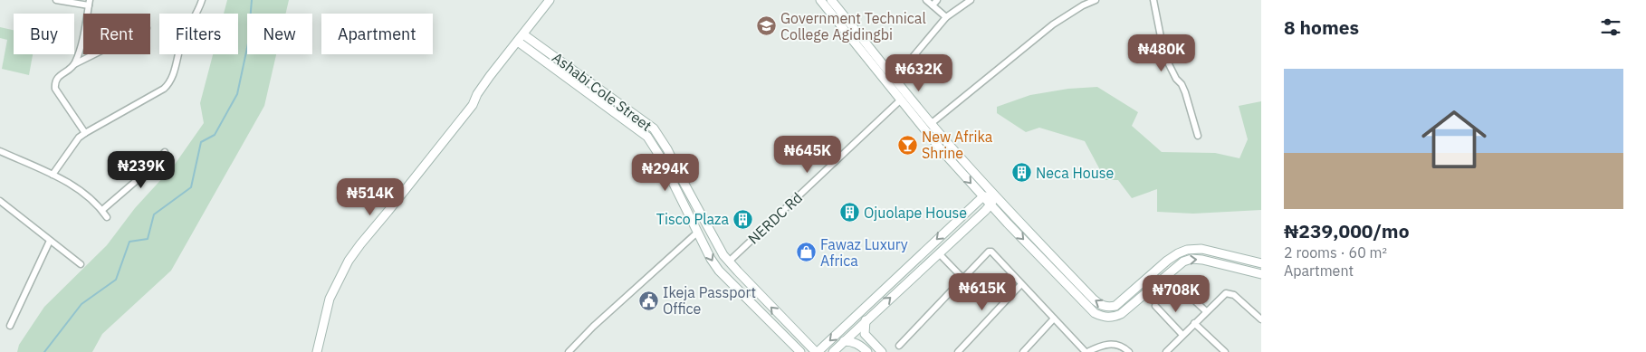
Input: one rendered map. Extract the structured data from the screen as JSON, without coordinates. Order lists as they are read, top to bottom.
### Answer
{
  "streets": {
    "street": ["Ashabi Cole Street", "NERDC Rd"]
  },
  "crossings": [
    ["Ashabi Cole Street", "NERDC Rd"]
  ],
  "places": {
    "school or university": ["Government Technical College Agidingbi"],
    "bar": ["New Afrika Shrine"],
    "building": ["Neca House", "Ojuolape House", "Tisco Plaza"],
    "shop": ["Fawaz Luxury Africa"],
    "public building": ["Ikeja Passport Office"]
  },
  "page": {
    "heading": "8 homes",
    "chip": [
      "Buy",
      "Rent",
      "Filters",
      "New",
      "Apartment"
    ],
    "price": [
      "₦480K",
      "₦632K",
      "₦645K",
      "₦239K",
      "₦294K",
      "₦514K",
      "₦615K",
      "₦708K"
    ],
    "list": [
      {
        "name": "₦239,000/mo",
        "note": "2 rooms · 60 m² · Apartment"
      }
    ]
  }
}
